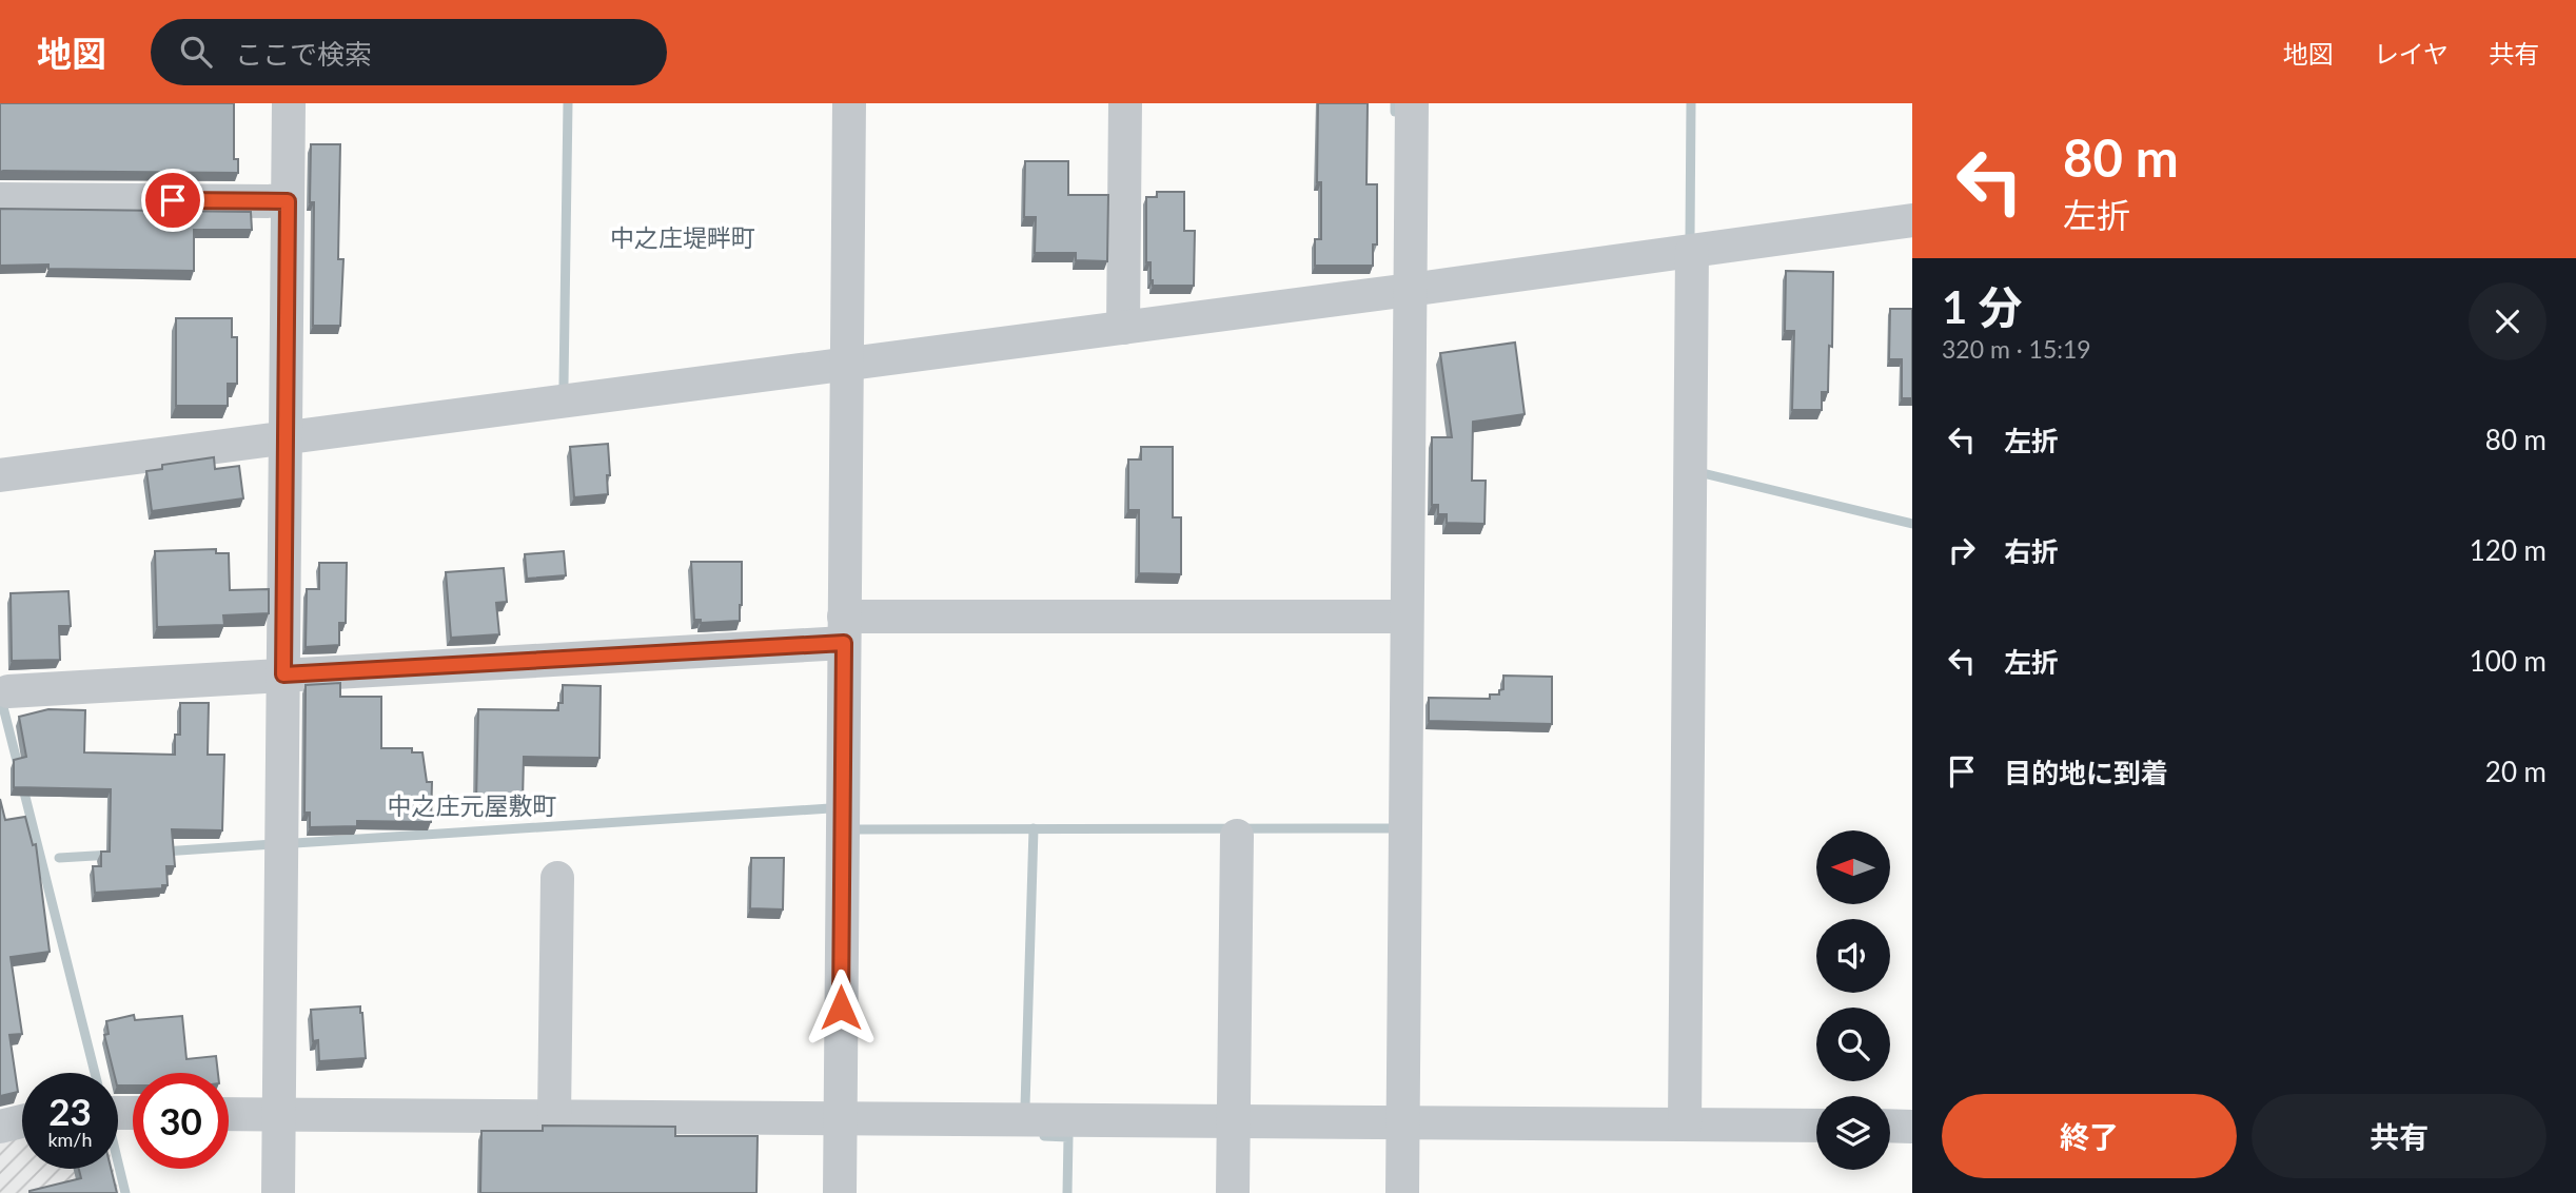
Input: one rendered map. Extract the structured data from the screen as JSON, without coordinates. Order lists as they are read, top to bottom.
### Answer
{
  "districts": ["中之庄堤畔町", "中之庄元屋敷町"],
  "north": "left",
  "page": {
    "header": "地図",
    "search": "ここで検索",
    "nav": ["地図", "レイヤ", "共有"],
    "turn": ["80 m", "左折"],
    "heading": ["1 分", "320 m · 15:19"],
    "list": [
      {
        "name": "左折",
        "value": "80 m"
      },
      {
        "name": "右折",
        "value": "120 m"
      },
      {
        "name": "左折",
        "value": "100 m"
      },
      {
        "name": "目的地に到着",
        "value": "20 m"
      }
    ],
    "speed": "23 km/h",
    "limit": "30",
    "buttons": ["終了", "共有"]
  }
}
